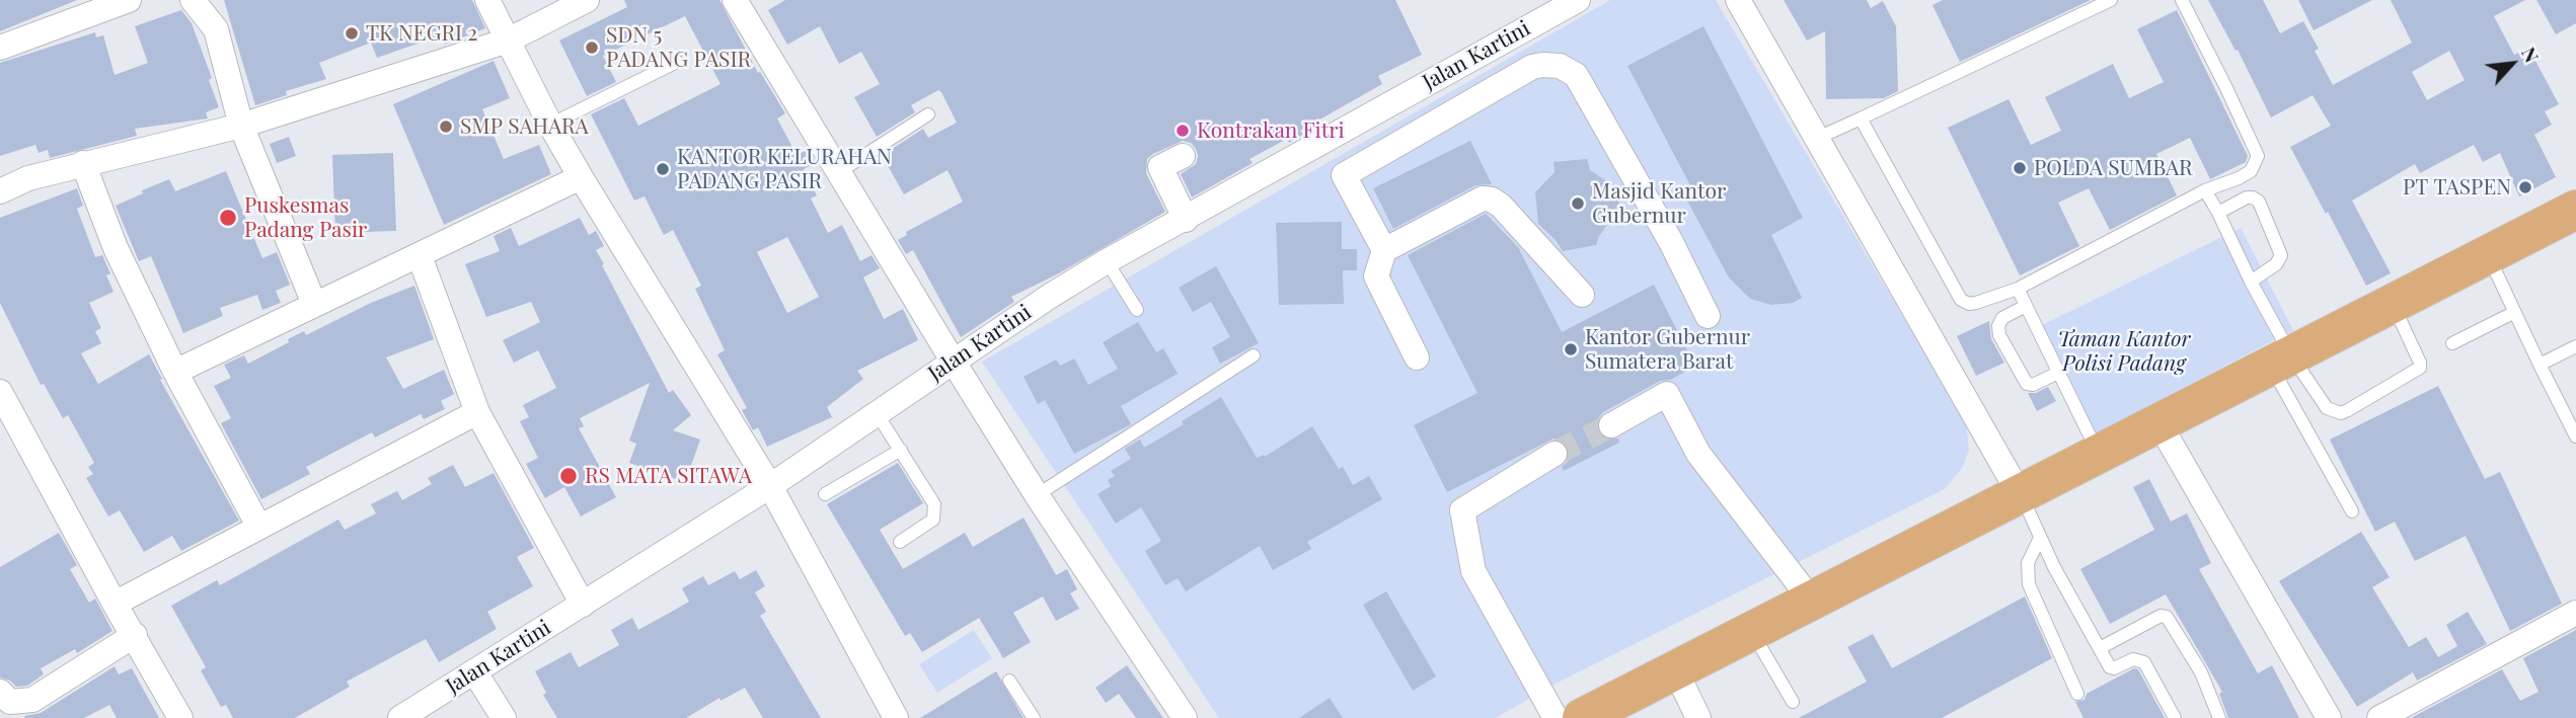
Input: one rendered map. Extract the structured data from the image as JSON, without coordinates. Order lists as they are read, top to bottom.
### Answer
{
  "streets": {
    "street": ["Jalan Kartini"]
  },
  "parks": ["Taman Kantor Polisi Padang"],
  "places": [
    "TK NEGRI 2",
    "SDN 5 PADANG PASIR",
    "SMP SAHARA",
    "Kontrakan Fitri",
    "POLDA SUMBAR",
    "KANTOR KELURAHAN PADANG PASIR",
    "PT TASPEN",
    "Masjid Kantor Gubernur",
    "Puskesmas Padang Pasir",
    "Kantor Gubernur Sumatera Barat",
    "RS MATA SITAWA"
  ],
  "north": "top right"
}
